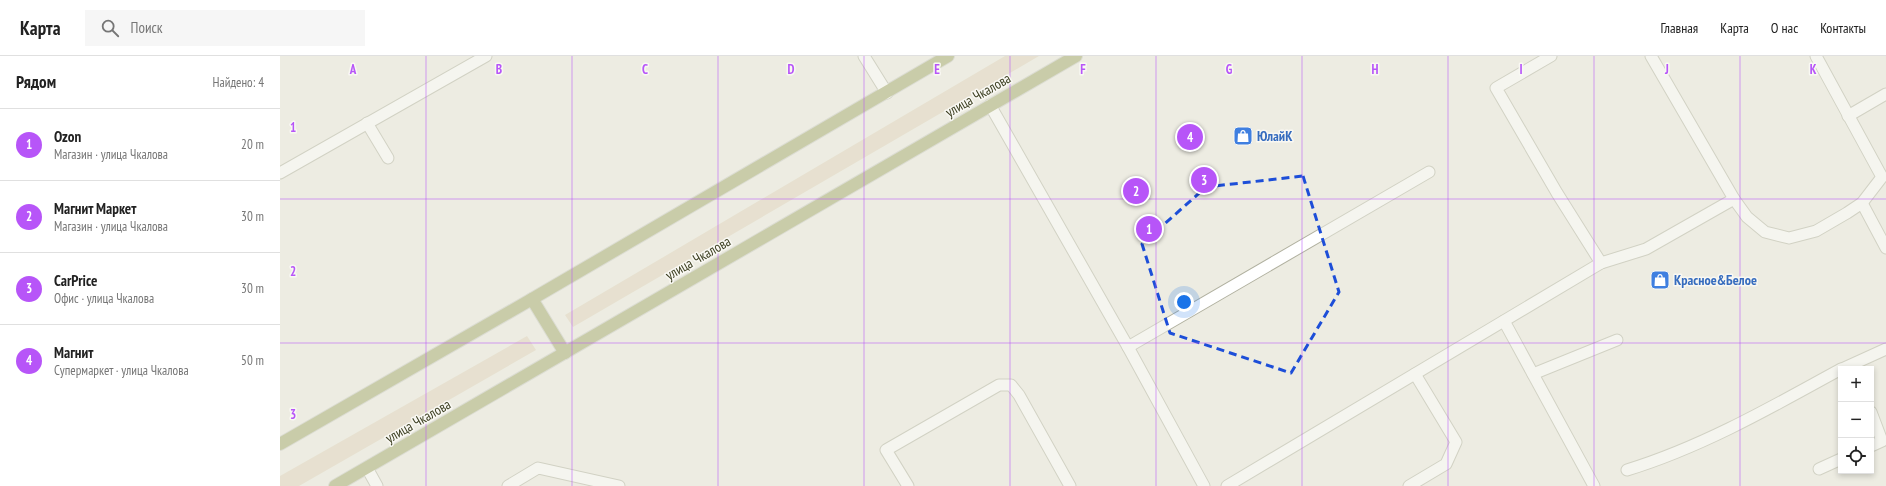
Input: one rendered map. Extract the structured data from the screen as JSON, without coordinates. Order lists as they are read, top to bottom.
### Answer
{
  "streets": {
    "main road": ["улица Чкалова"]
  },
  "places": {
    "shop": ["ЮлайК", "Красное&Белое"]
  },
  "page": {
    "header": "Карта",
    "search": "Поиск",
    "nav": [
      "Главная",
      "Карта",
      "О нас",
      "Контакты"
    ],
    "heading": ["Рядом", "Найдено: 4"],
    "list": [
      {
        "mark": "1",
        "name": "Ozon",
        "note": "Магазин · улица Чкалова",
        "value": "20 m"
      },
      {
        "mark": "2",
        "name": "Магнит Маркет",
        "note": "Магазин · улица Чкалова",
        "value": "30 m"
      },
      {
        "mark": "3",
        "name": "CarPrice",
        "note": "Офис · улица Чкалова",
        "value": "30 m"
      },
      {
        "mark": "4",
        "name": "Магнит",
        "note": "Супермаркет · улица Чкалова",
        "value": "50 m"
      }
    ],
    "pins": [
      "4",
      "3",
      "2",
      "1"
    ],
    "map_buttons": ["+", "−"]
  },
  "grid": {
    "columns": [
      "A",
      "B",
      "C",
      "D",
      "E",
      "F",
      "G",
      "H",
      "I",
      "J",
      "K"
    ],
    "rows": ["1", "2", "3"]
  }
}
